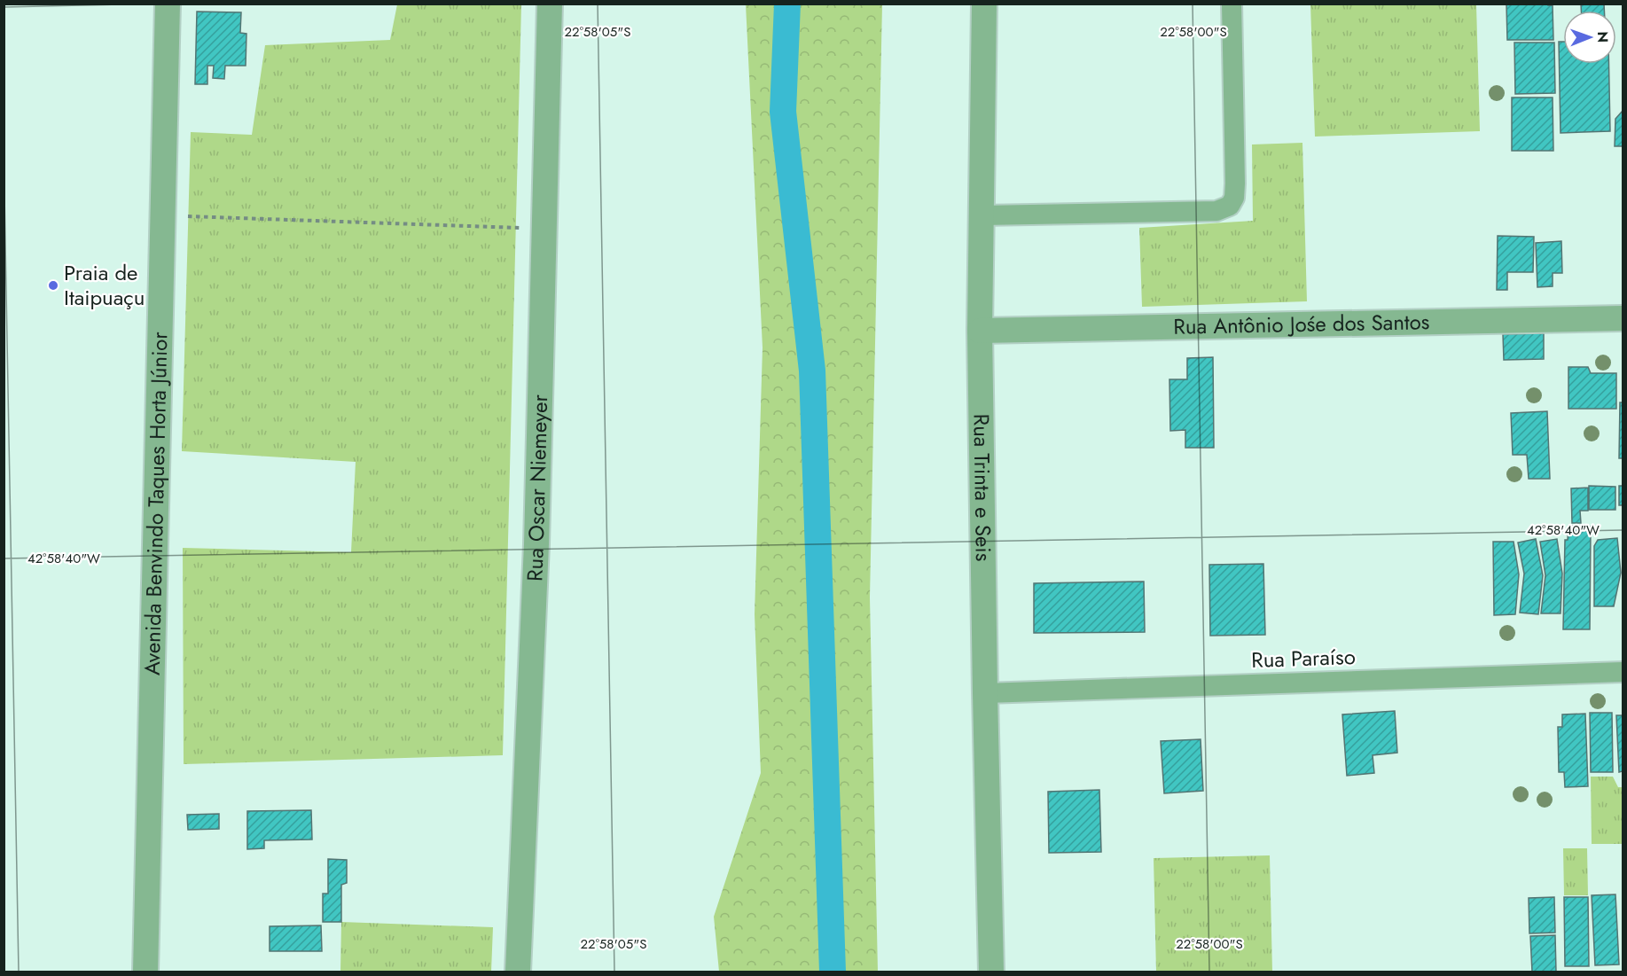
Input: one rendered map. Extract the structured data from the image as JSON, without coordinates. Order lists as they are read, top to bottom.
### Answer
{
  "streets": {
    "street": [
      "Rua Antônio Jośe dos Santos",
      "Rua Oscar Niemeyer",
      "Rua Trinta e Seis",
      "Avenida Benvindo Taques Horta Júnior",
      "Rua Paraíso"
    ]
  },
  "crossings": [
    ["Rua Antônio Jośe dos Santos", "Rua Trinta e Seis"],
    ["Rua Trinta e Seis", "Rua Paraíso"]
  ],
  "places": ["Praia de Itaipuaçu"],
  "north": "right",
  "coordinates": ["22°58'05\"S", "22°58'00\"S", "42°58'40\"W"]
}
